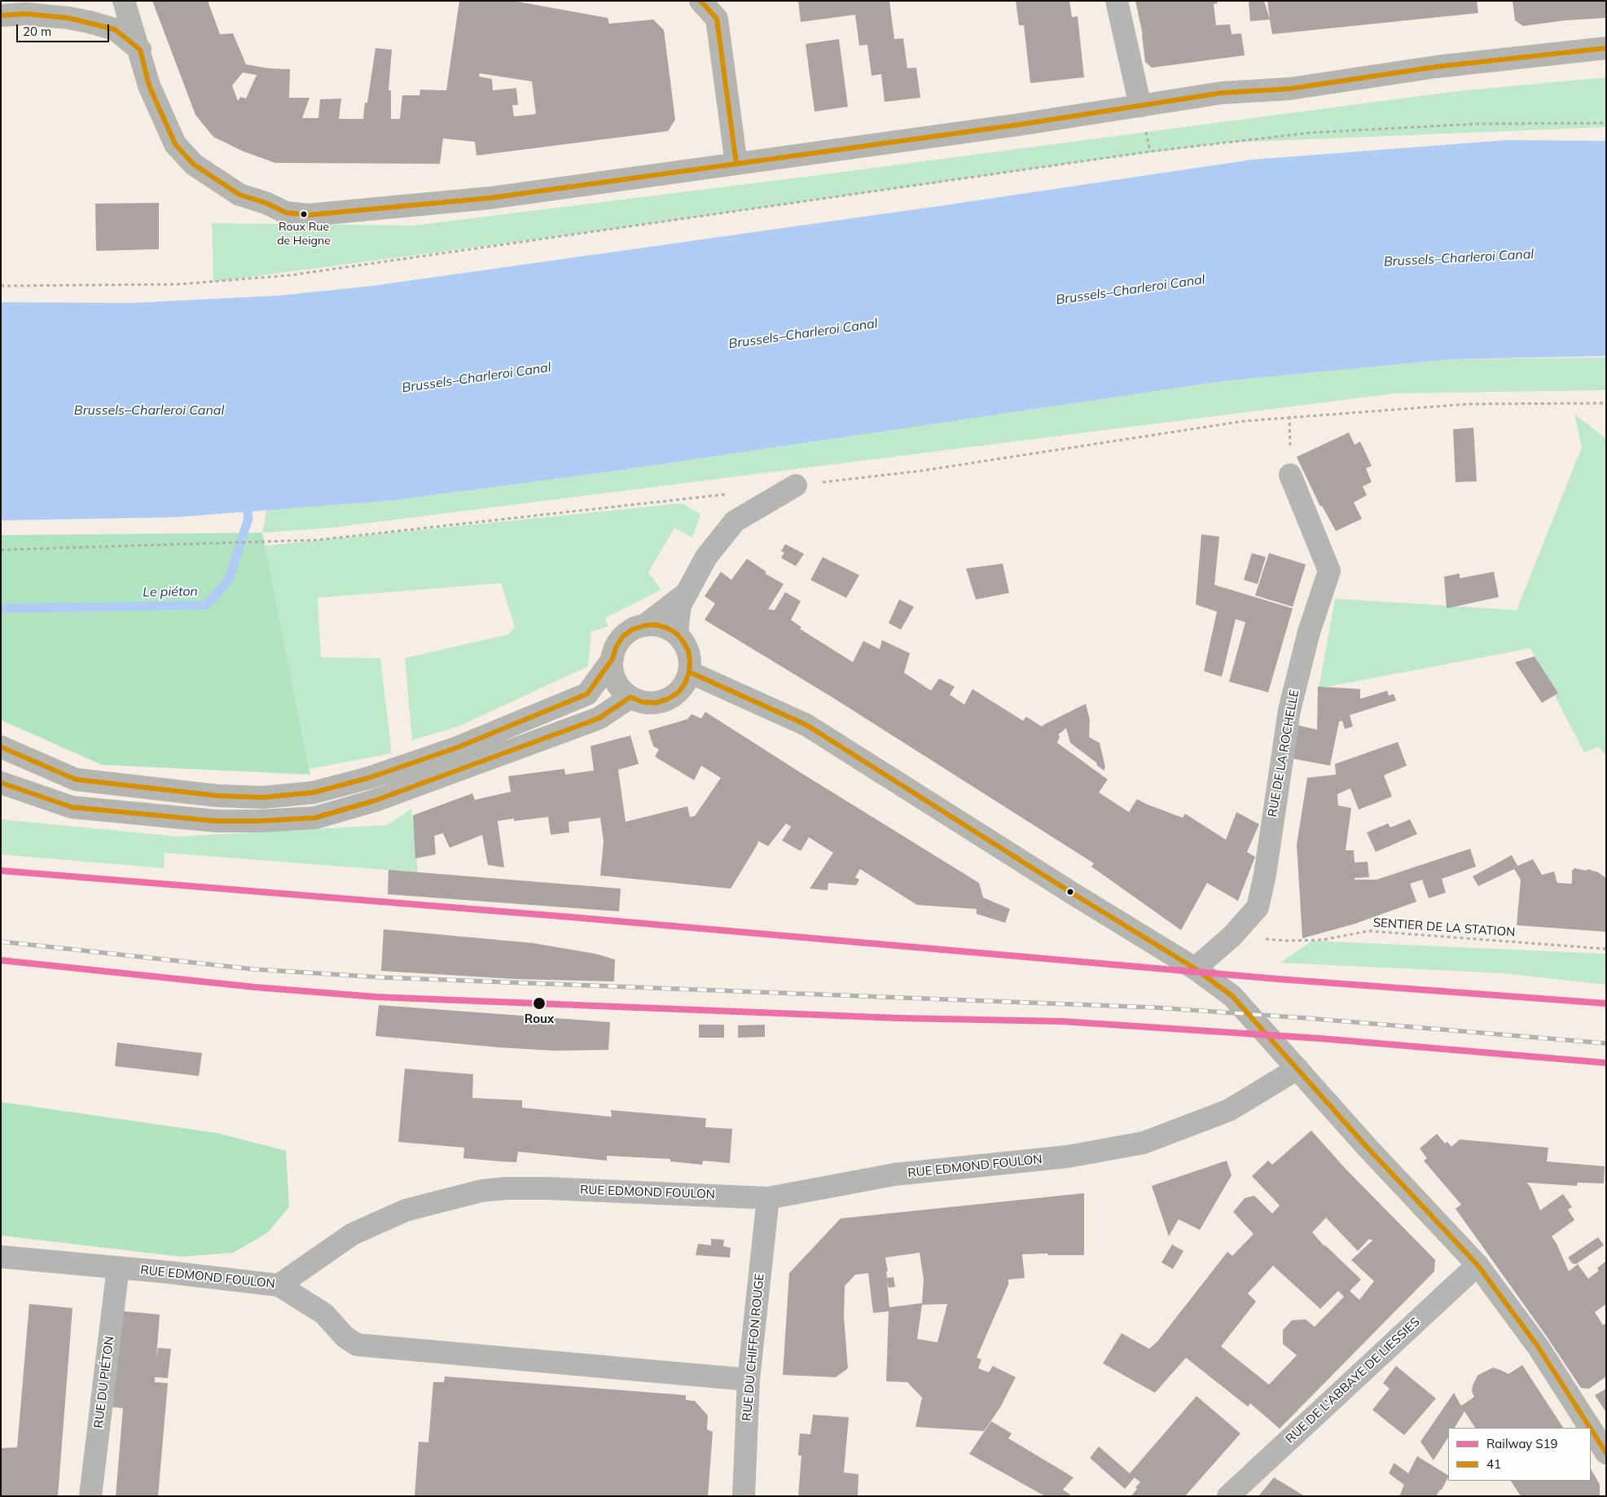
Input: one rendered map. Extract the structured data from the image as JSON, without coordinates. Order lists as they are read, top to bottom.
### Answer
{
  "streets": {
    "street": [
      "RUE DE LA ROCHELLE",
      "RUE EDMOND FOULON",
      "RUE DU CHIFFON ROUGE",
      "RUE DE L'ABBAYE DE LIESSIES",
      "RUE DU PIÉTON"
    ],
    "path": ["SENTIER DE LA STATION"]
  },
  "crossings": [
    ["RUE DE LA ROCHELLE", "SENTIER DE LA STATION"],
    ["RUE EDMOND FOULON", "RUE DU CHIFFON ROUGE"],
    ["RUE EDMOND FOULON", "RUE DU PIÉTON"]
  ],
  "water": ["Brussels–Charleroi Canal", "Le piéton"],
  "places": ["Roux Rue de Heigne", "Roux"],
  "lines": ["transit line 41", "rail line S19"],
  "legend": ["Railway S19", "41"],
  "scale_bar": "20 m"
}
